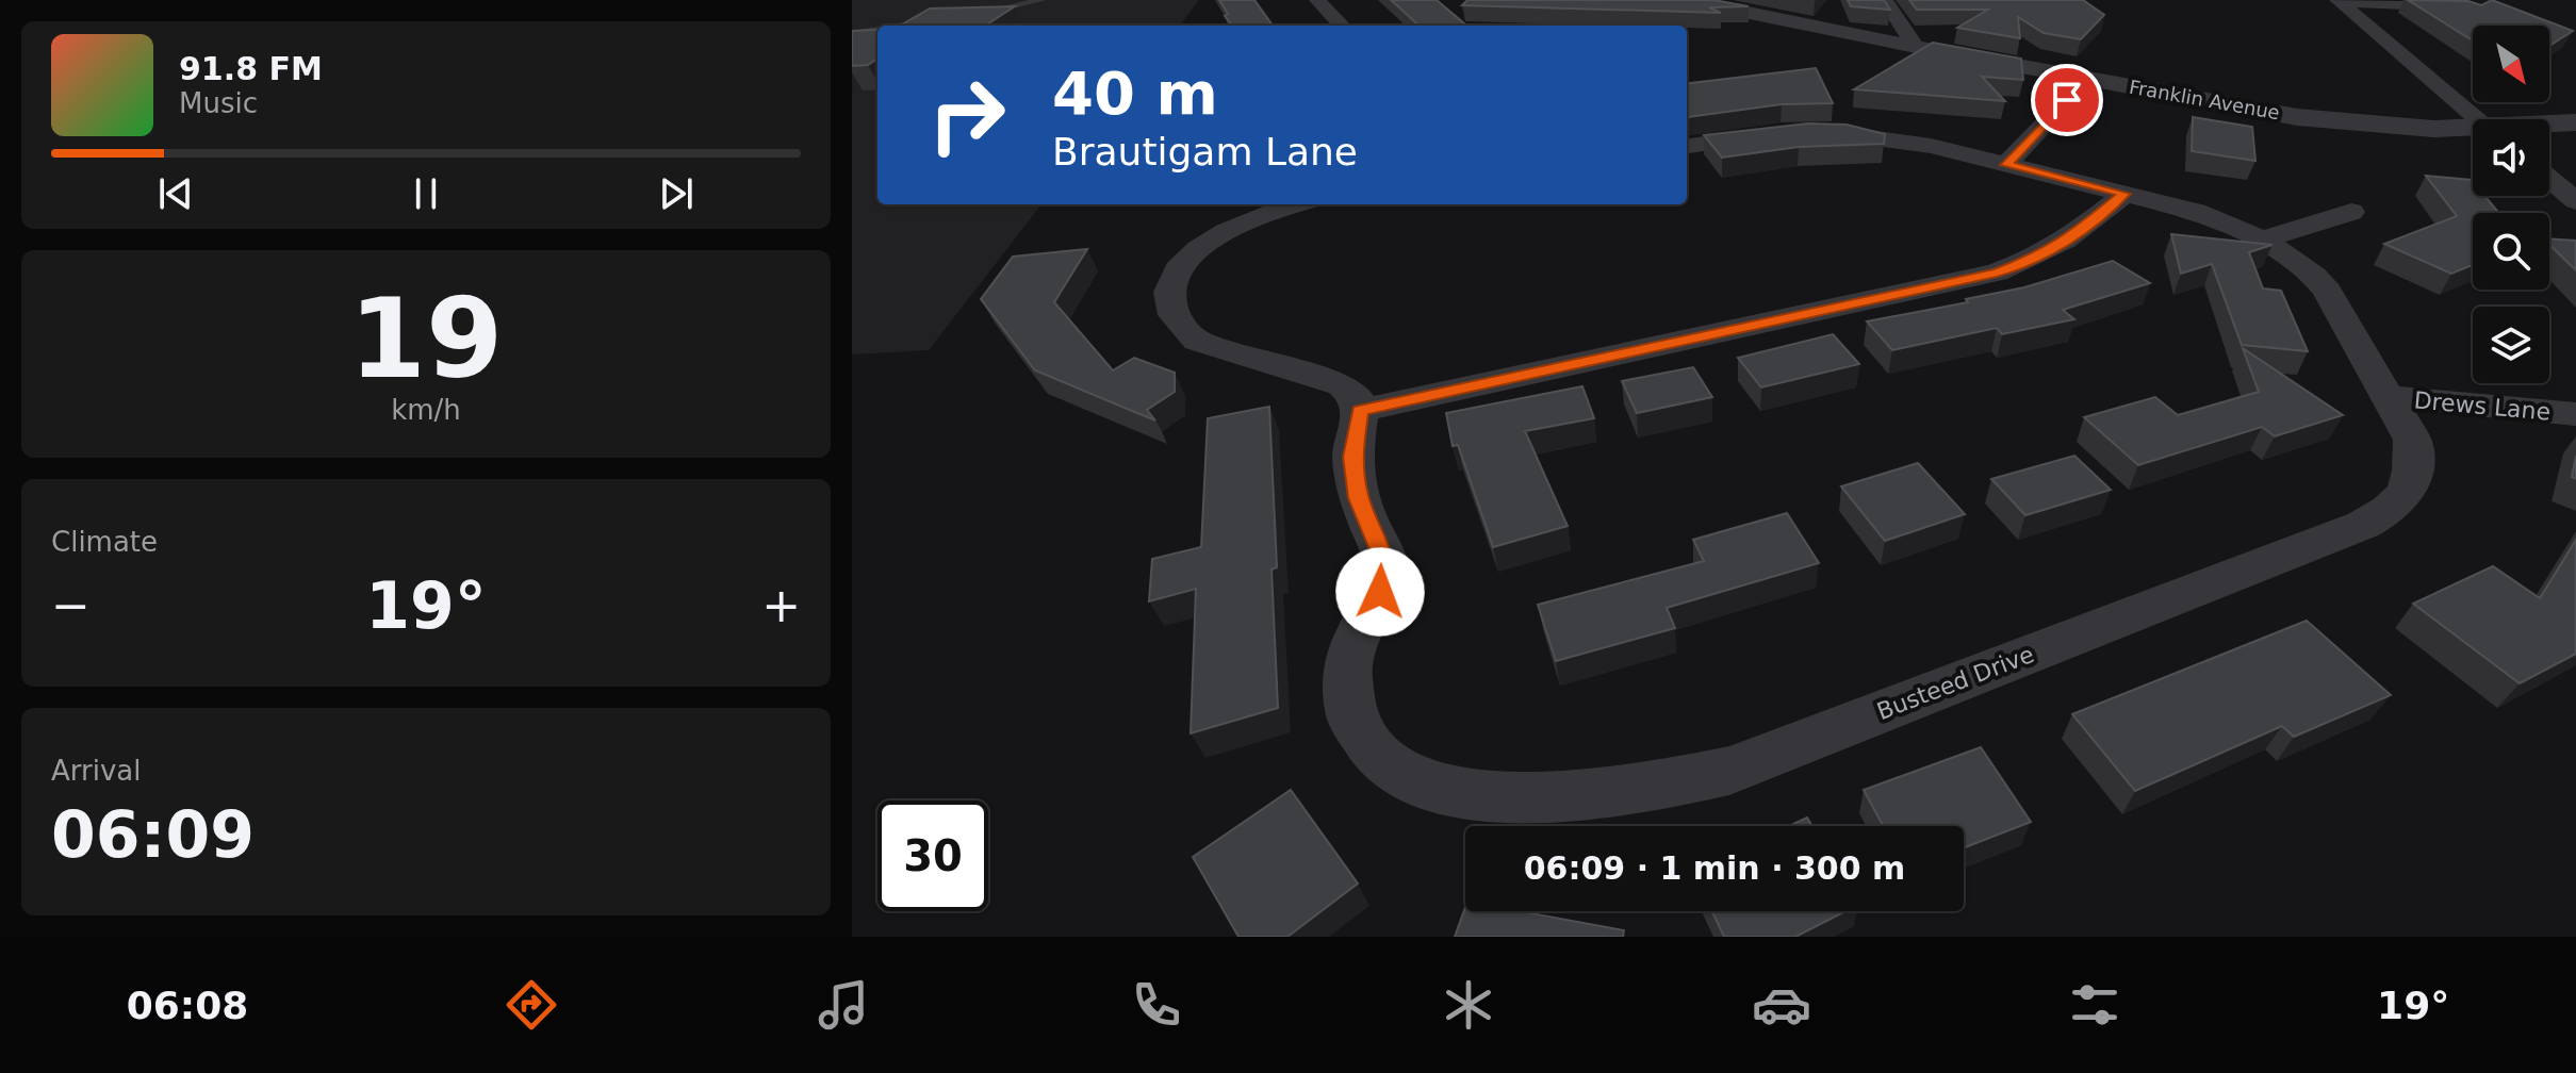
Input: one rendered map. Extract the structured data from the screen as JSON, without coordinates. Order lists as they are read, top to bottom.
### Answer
{
  "streets": {
    "street": ["Franklin Avenue", "Drews Lane", "Busteed Drive"]
  },
  "crossings": [
    ["Drews Lane", "Busteed Drive"]
  ],
  "north": "bottom right",
  "page": {
    "turn": ["40 m", "Brautigam Lane"],
    "song": ["91.8 FM", "Music"],
    "tile": [
      ["19", "km/h"],
      "Climate",
      ["Arrival", "06:09"]
    ],
    "heat": ["−", "19°", "+"],
    "limit": "30",
    "trip": "06:09 · 1 min · 300 m",
    "tabs": ["06:08", "19°"]
  }
}
